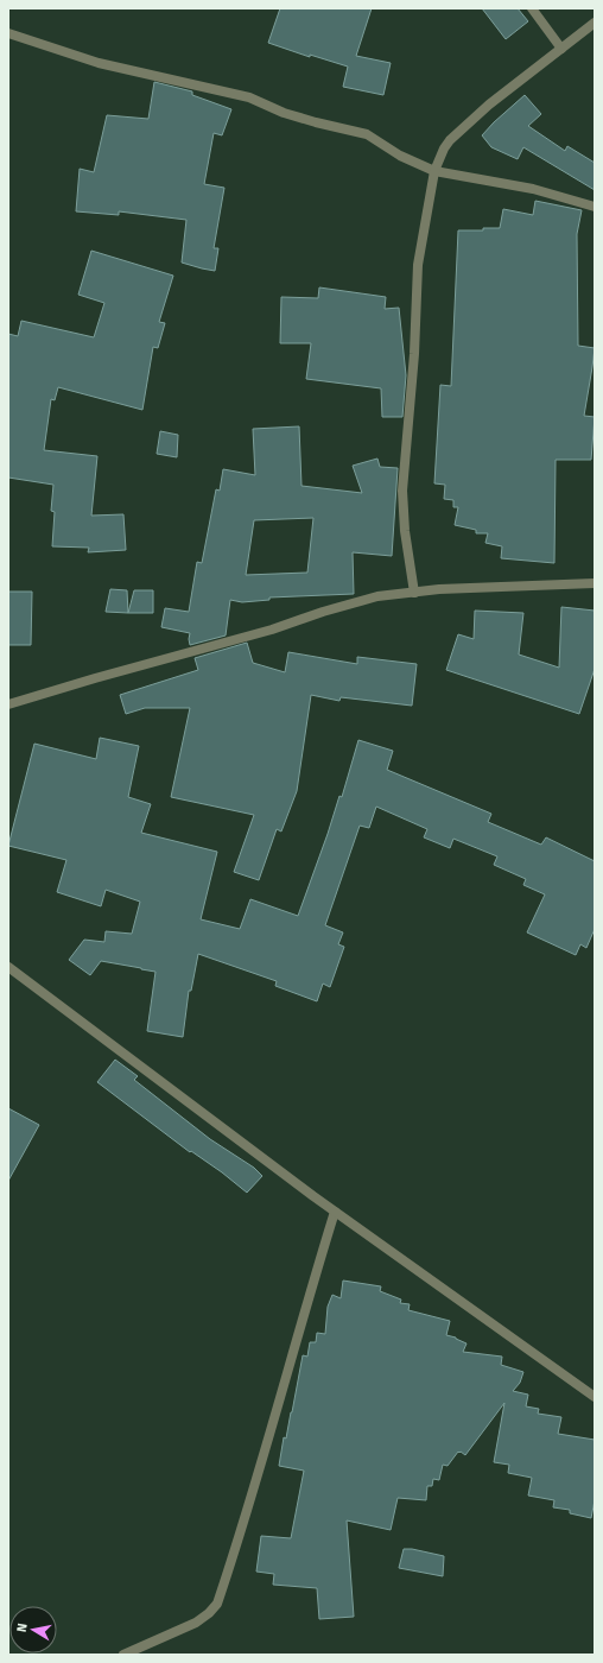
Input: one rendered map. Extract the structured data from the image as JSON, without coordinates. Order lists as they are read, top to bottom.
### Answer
{
  "north": "left"
}
